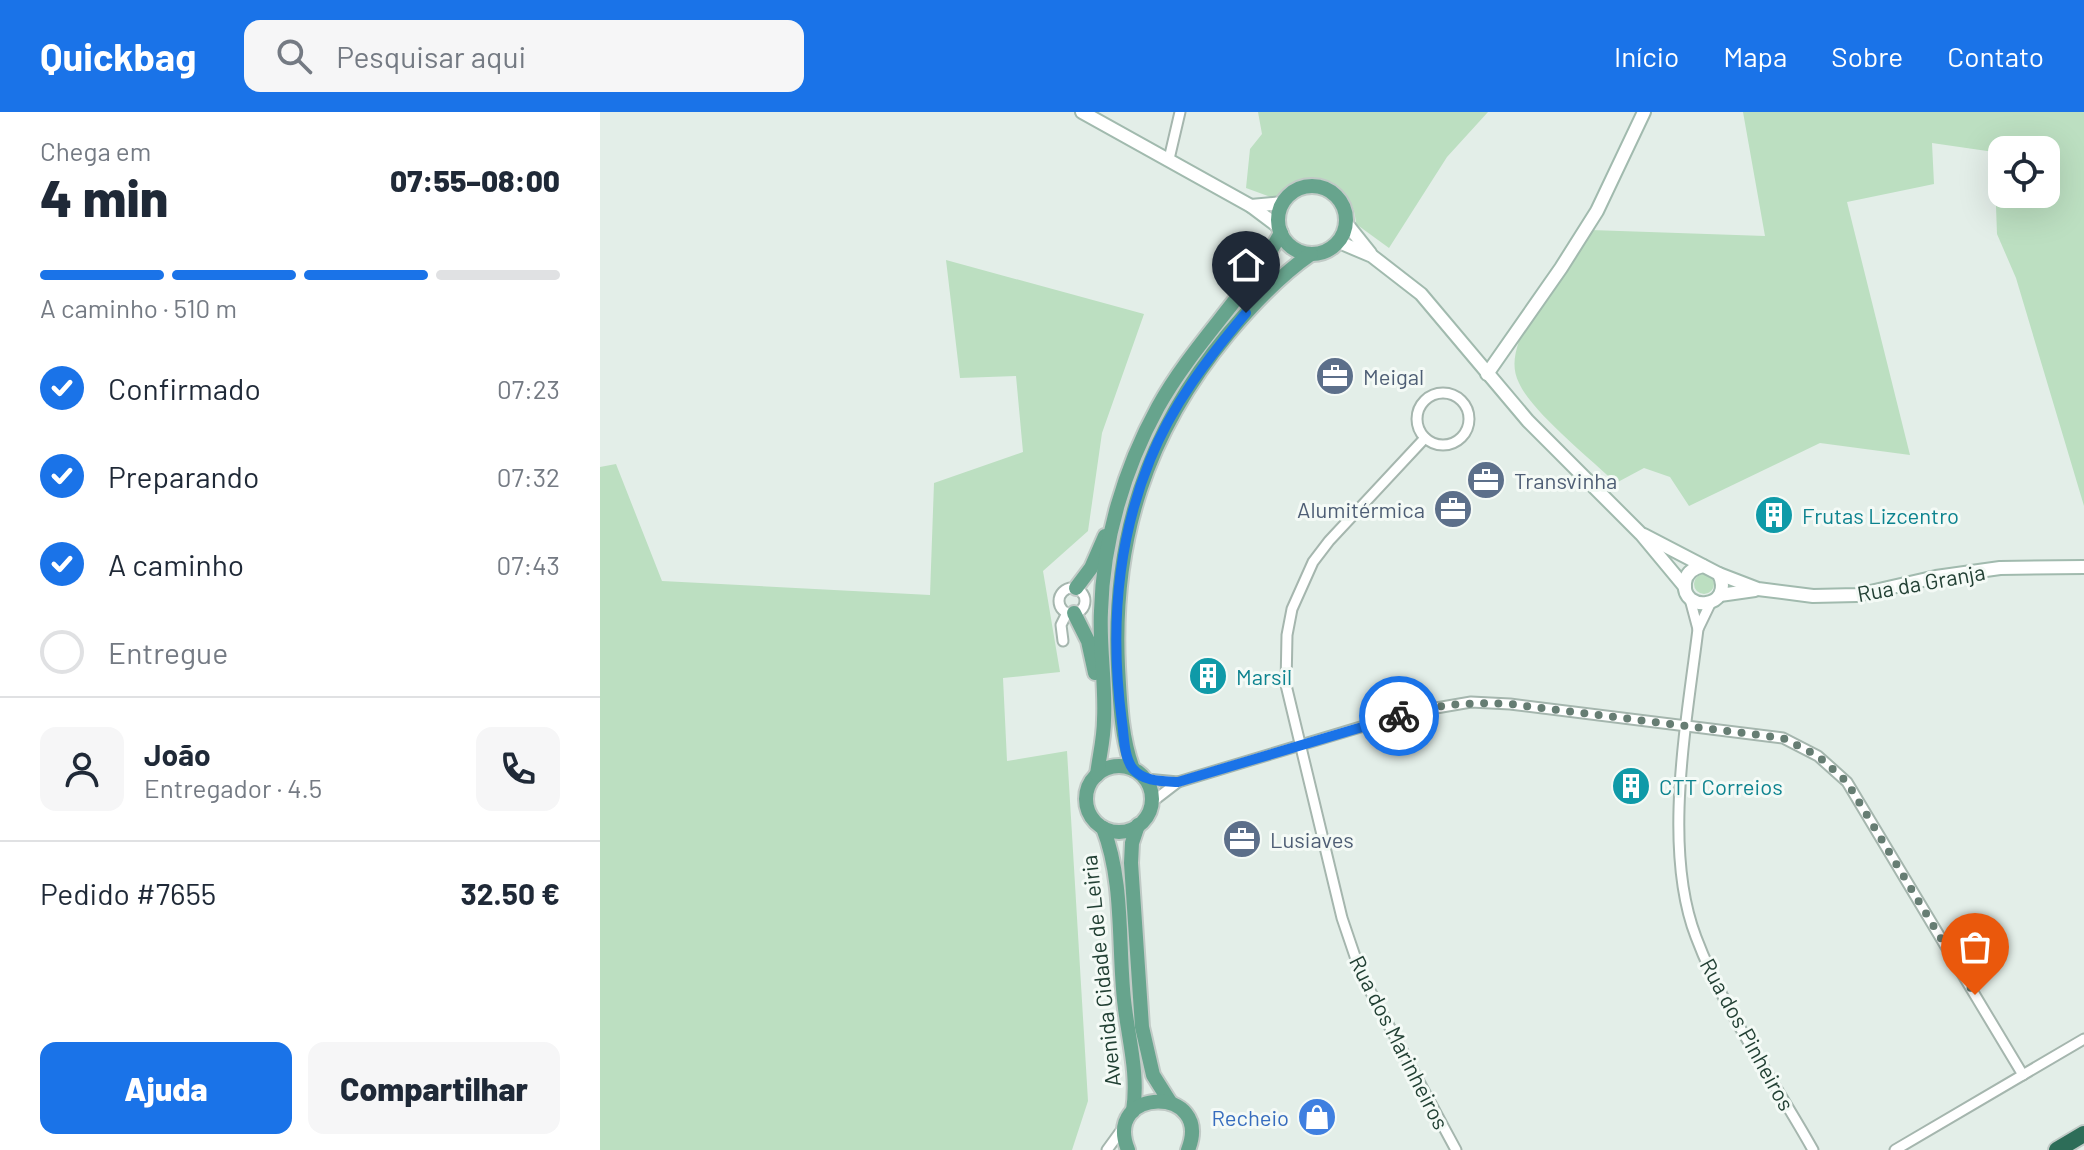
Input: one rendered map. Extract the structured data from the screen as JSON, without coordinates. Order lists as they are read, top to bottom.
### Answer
{
  "streets": {
    "main road": ["Rua da Granja", "Avenida Cidade de Leiria"],
    "street": ["Rua dos Pinheiros", "Rua dos Marinheiros"]
  },
  "crossings": [
    ["Rua da Granja", "Rua dos Pinheiros"]
  ],
  "places": {
    "office": [
      "Meigal",
      "Transvinha",
      "Alumitérmica",
      "Lusiaves"
    ],
    "building": ["Frutas Lizcentro", "Marsil", "CTT Correios"],
    "shop": ["Recheio"]
  },
  "page": {
    "header": "Quickbag",
    "search": "Pesquisar aqui",
    "nav": [
      "Início",
      "Mapa",
      "Sobre",
      "Contato"
    ],
    "heading": ["4 min", "Chega em", "07:55–08:00"],
    "panel": [
      "João",
      "Entregador · 4.5",
      "Pedido #7655",
      "32.50 €"
    ],
    "bar": "A caminho · 510 m",
    "list": [
      ["Confirmado", "07:23"],
      ["Preparando", "07:32"],
      ["A caminho", "07:43"],
      "Entregue"
    ],
    "buttons": ["Ajuda", "Compartilhar"]
  }
}
